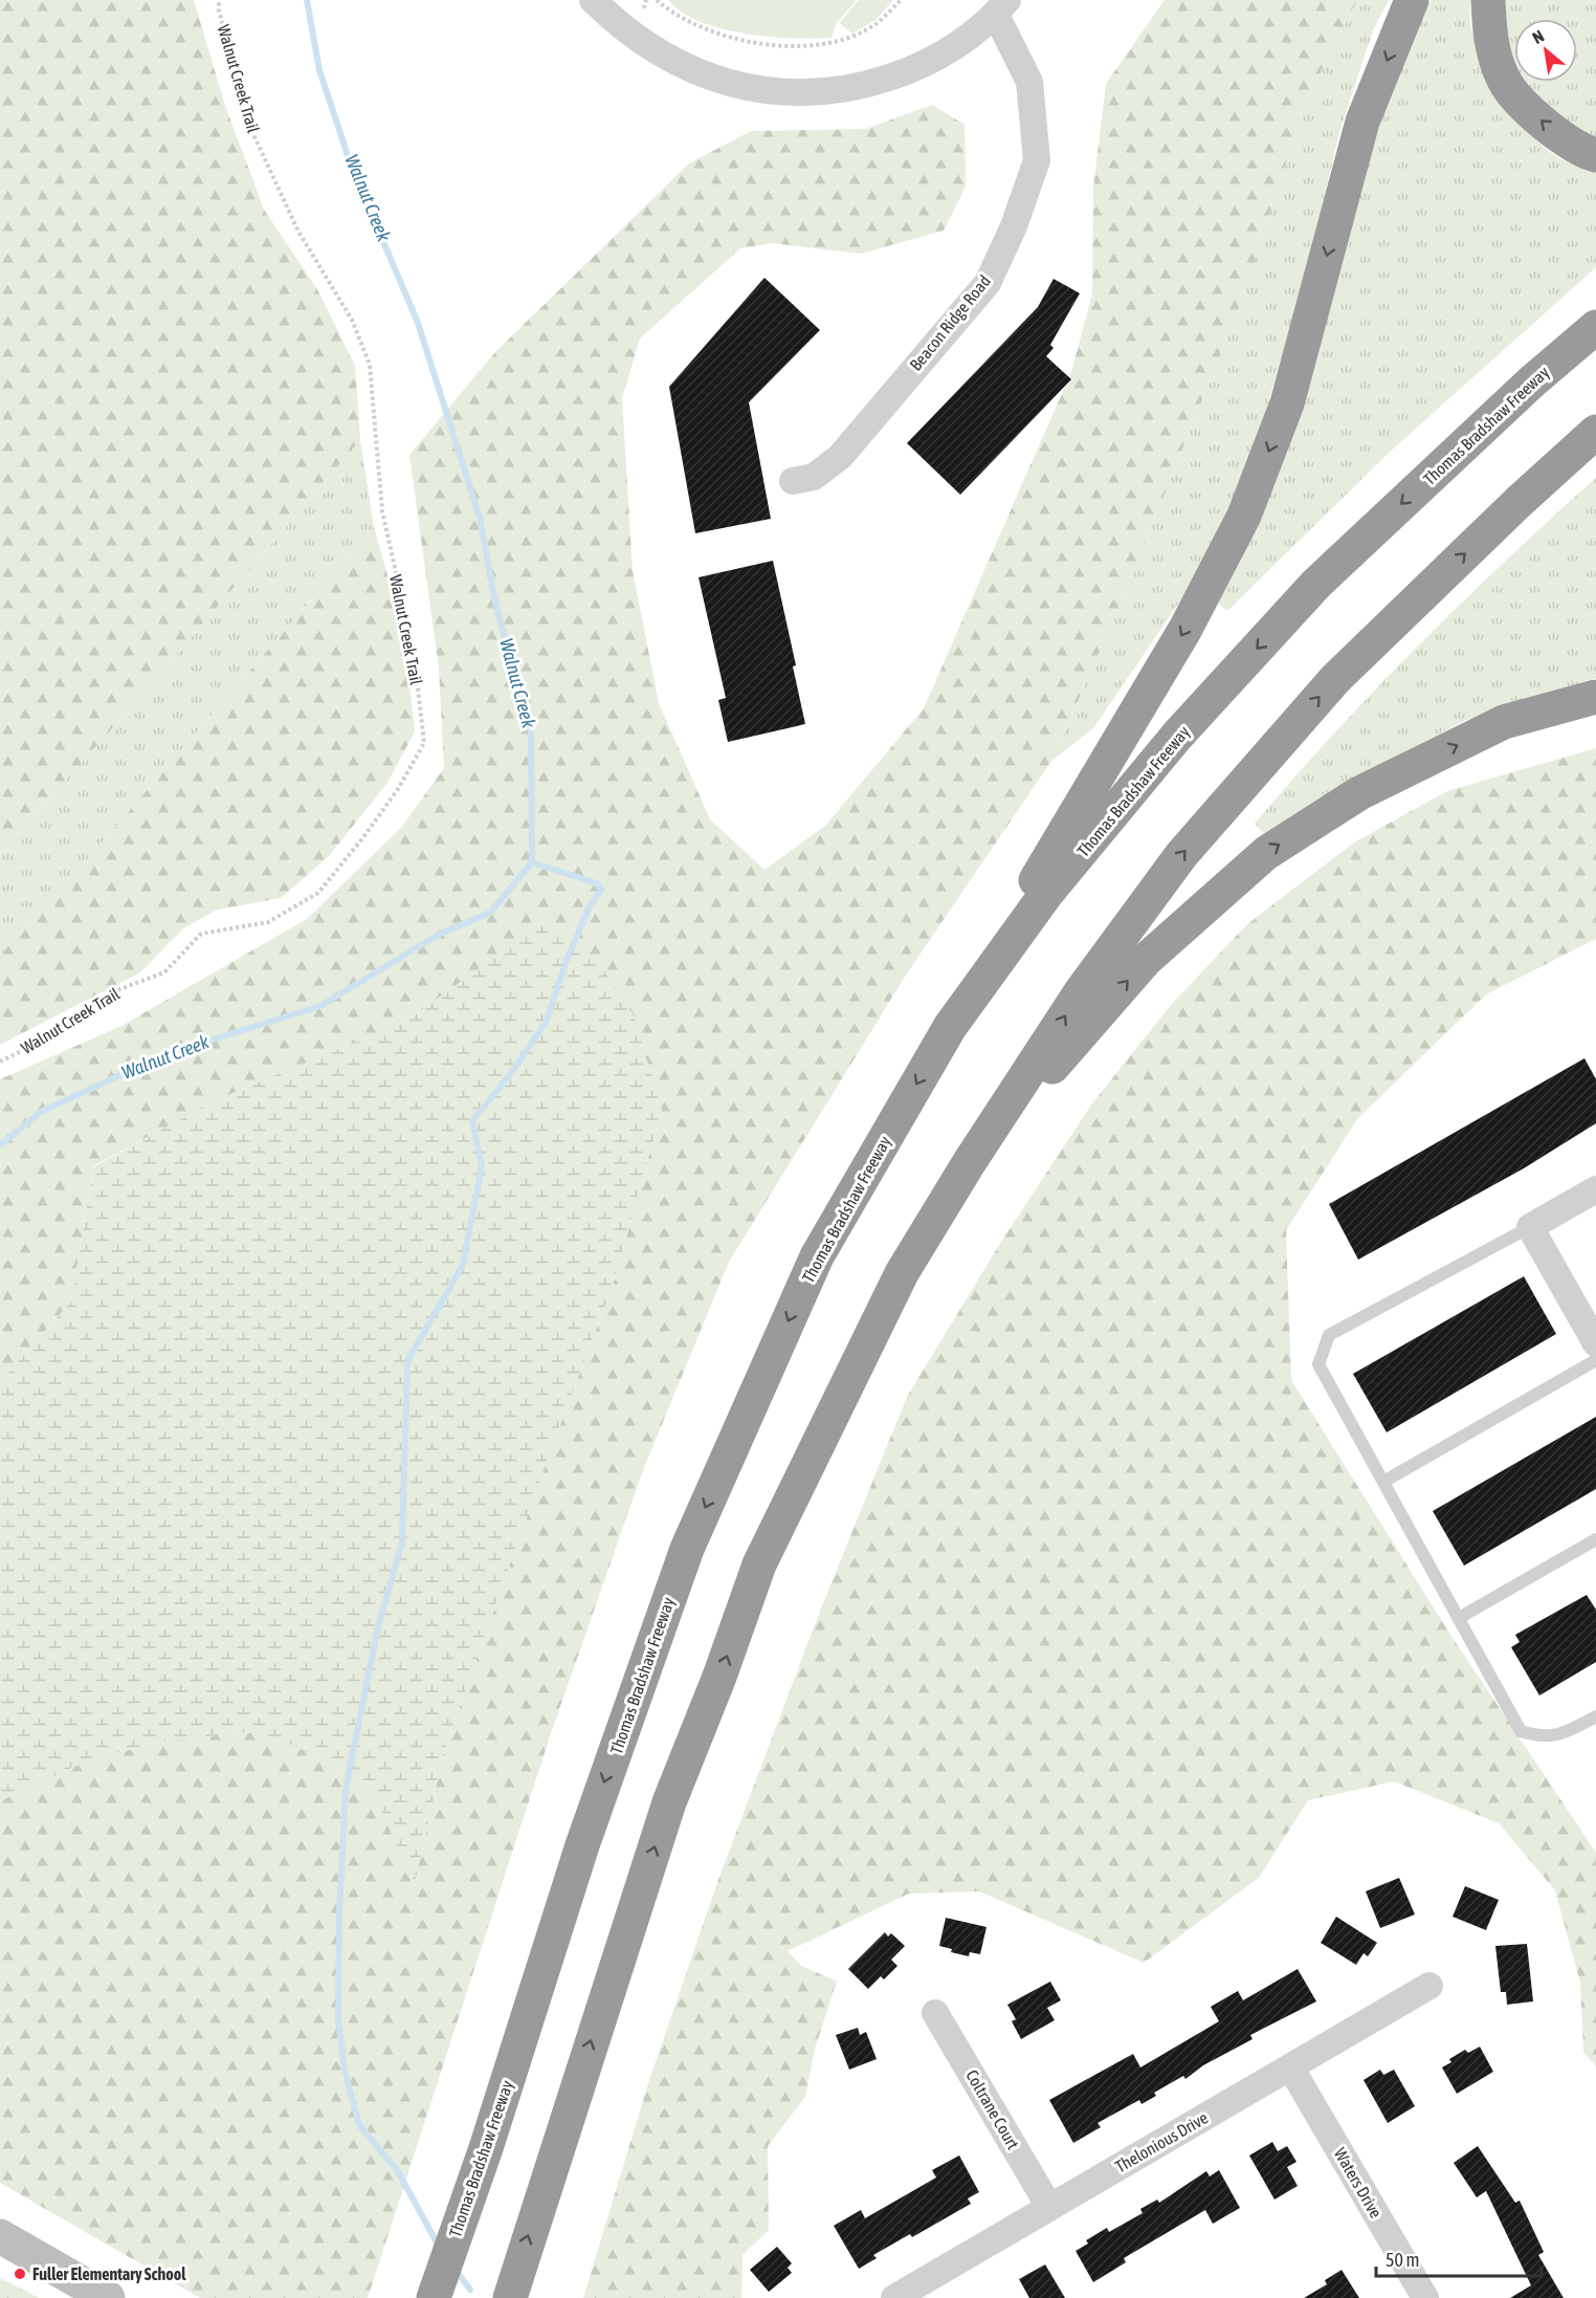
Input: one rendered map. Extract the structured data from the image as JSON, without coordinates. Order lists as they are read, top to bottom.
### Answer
{
  "streets": {
    "highway": ["Thomas Bradshaw Freeway"],
    "street": [
      "Beacon Ridge Road",
      "Coltrane Court",
      "Thelonious Drive",
      "Waters Drive"
    ],
    "path": ["Walnut Creek Trail"]
  },
  "crossings": [
    ["Coltrane Court", "Thelonious Drive"],
    ["Thelonious Drive", "Waters Drive"]
  ],
  "water": ["Walnut Creek"],
  "places": ["Fuller Elementary School"],
  "scale_bar": "50 m",
  "north": "top left"
}
